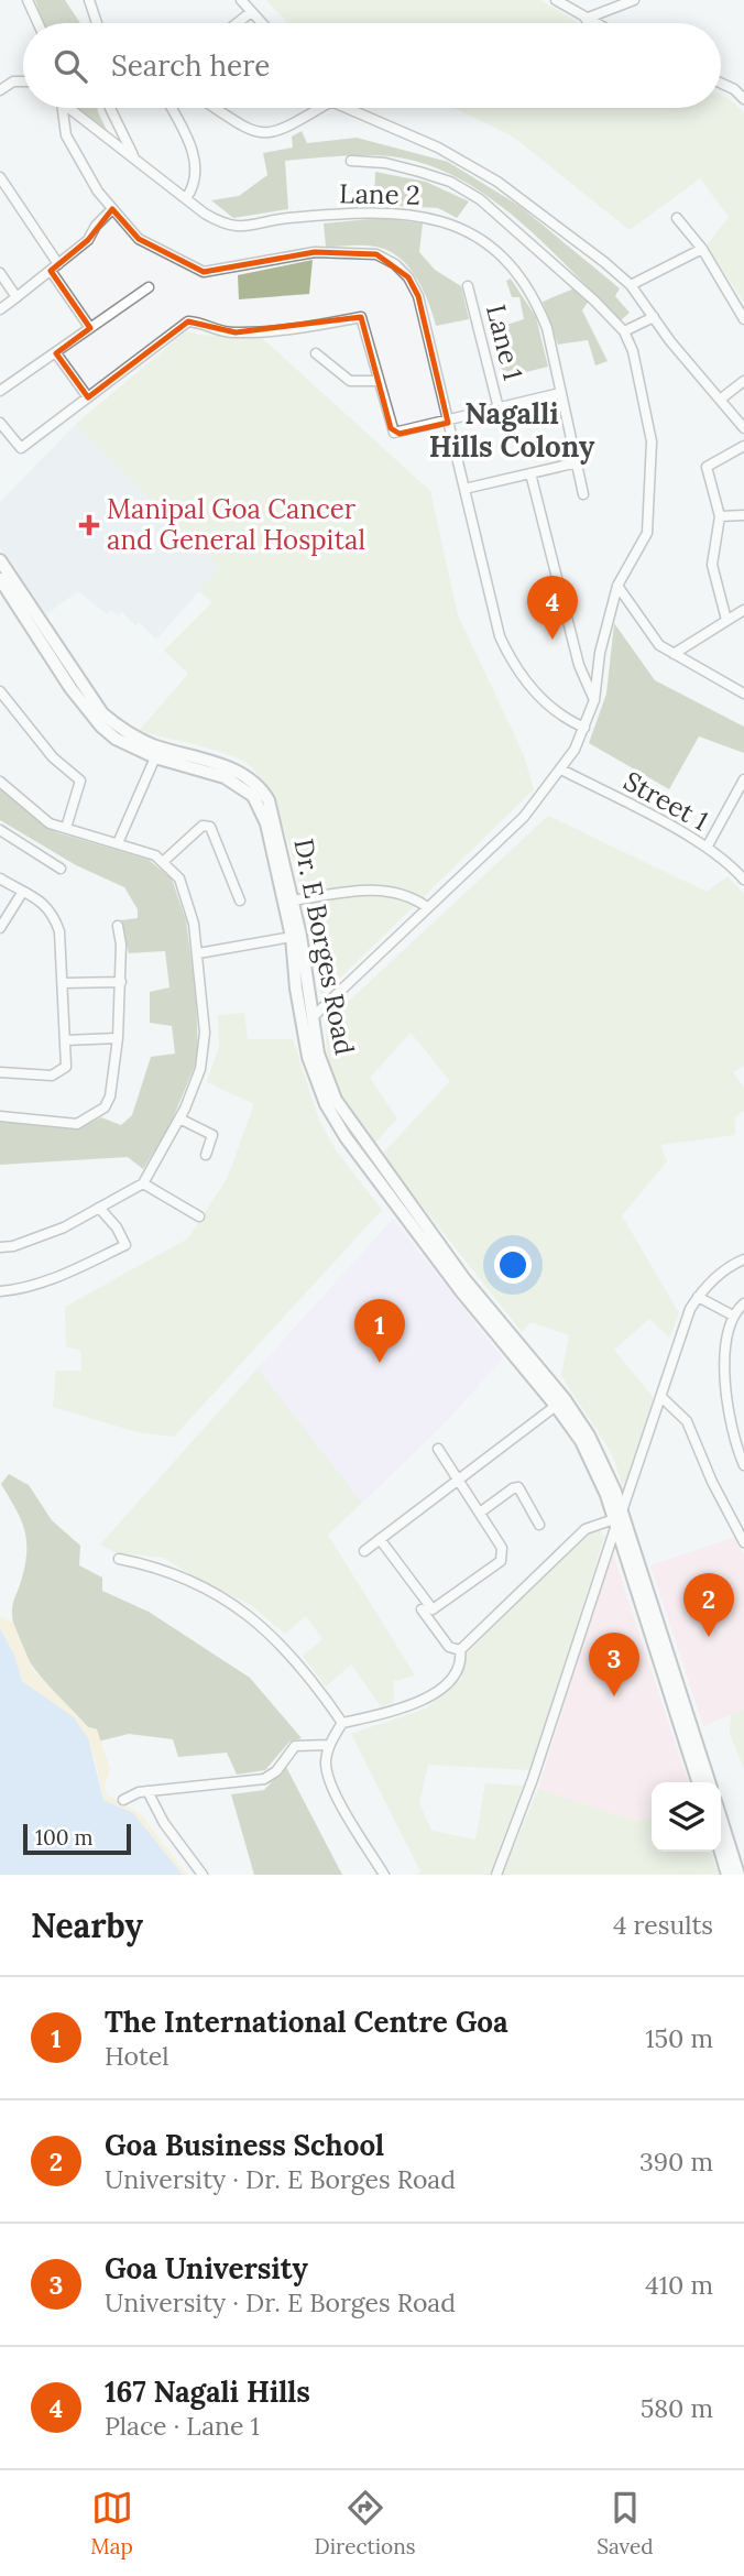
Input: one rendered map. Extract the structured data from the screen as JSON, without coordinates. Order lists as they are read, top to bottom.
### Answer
{
  "streets": {
    "main road": ["Dr. E Borges Road"],
    "street": ["Lane 2", "Lane 1", "Street 1"]
  },
  "districts": ["Nagalli Hills Colony"],
  "places": {
    "health": ["Manipal Goa Cancer and General Hospital"]
  },
  "scale_bar": "100 m",
  "page": {
    "search": "Search here",
    "pins": [
      "4",
      "1",
      "2",
      "3"
    ],
    "scale": "100 m",
    "heading": ["Nearby", "4 results"],
    "list": [
      {
        "mark": "1",
        "name": "The International Centre Goa",
        "note": "Hotel",
        "value": "150 m"
      },
      {
        "mark": "2",
        "name": "Goa Business School",
        "note": "University · Dr. E Borges Road",
        "value": "390 m"
      },
      {
        "mark": "3",
        "name": "Goa University",
        "note": "University · Dr. E Borges Road",
        "value": "410 m"
      },
      {
        "mark": "4",
        "name": "167 Nagali Hills",
        "note": "Place · Lane 1",
        "value": "580 m"
      }
    ],
    "nav": ["Map", "Directions", "Saved"]
  }
}
